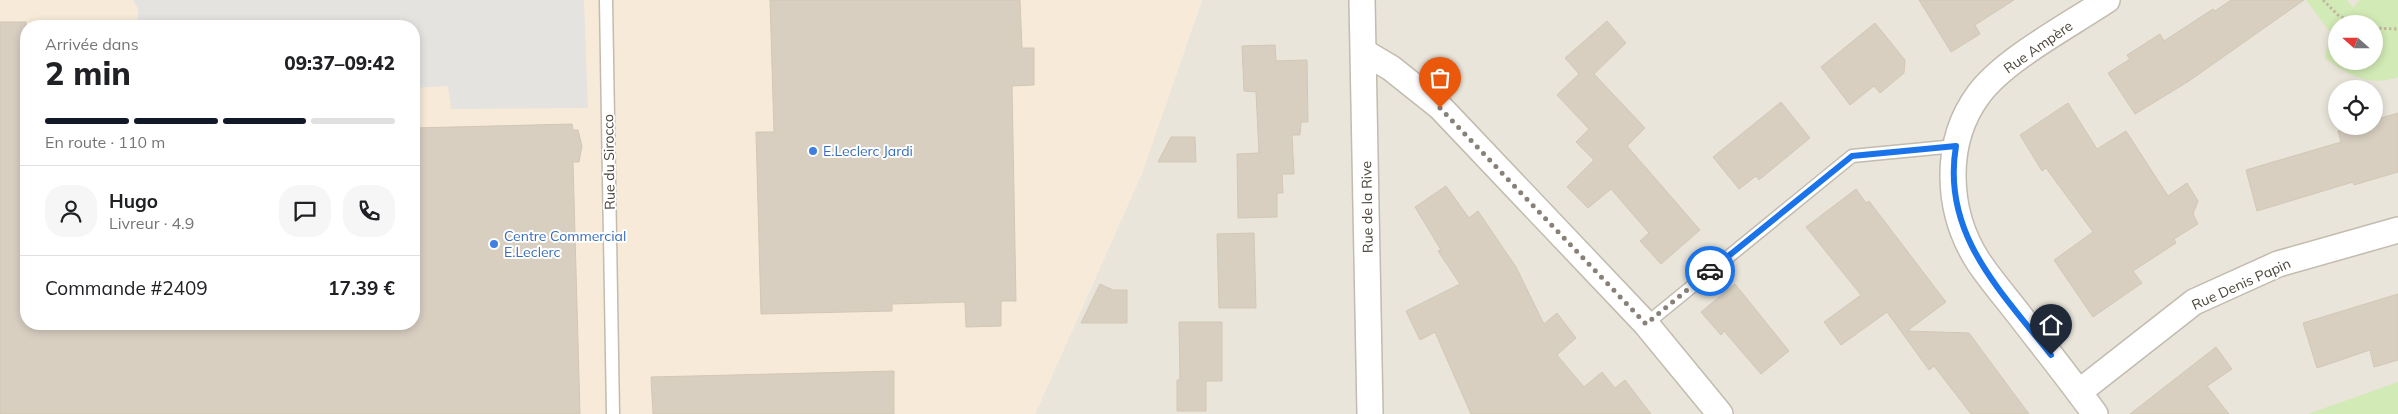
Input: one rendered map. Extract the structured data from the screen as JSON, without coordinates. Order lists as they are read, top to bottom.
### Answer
{
  "streets": {
    "street": ["Rue Ampère", "Rue de la Rive", "Rue Denis Papin"],
    "lane": ["Rue du Sirocco"]
  },
  "crossings": [
    ["Rue Ampère", "Rue Denis Papin"]
  ],
  "places": ["E.Leclerc Jardi", "Centre Commercial E.Leclerc"],
  "north": "left",
  "page": {
    "heading": ["2 min", "Arrivée dans", "09:37–09:42"],
    "panel": [
      "Hugo",
      "Livreur · 4.9",
      "Commande #2409",
      "17.39 €"
    ],
    "bar": "En route · 110 m"
  }
}
